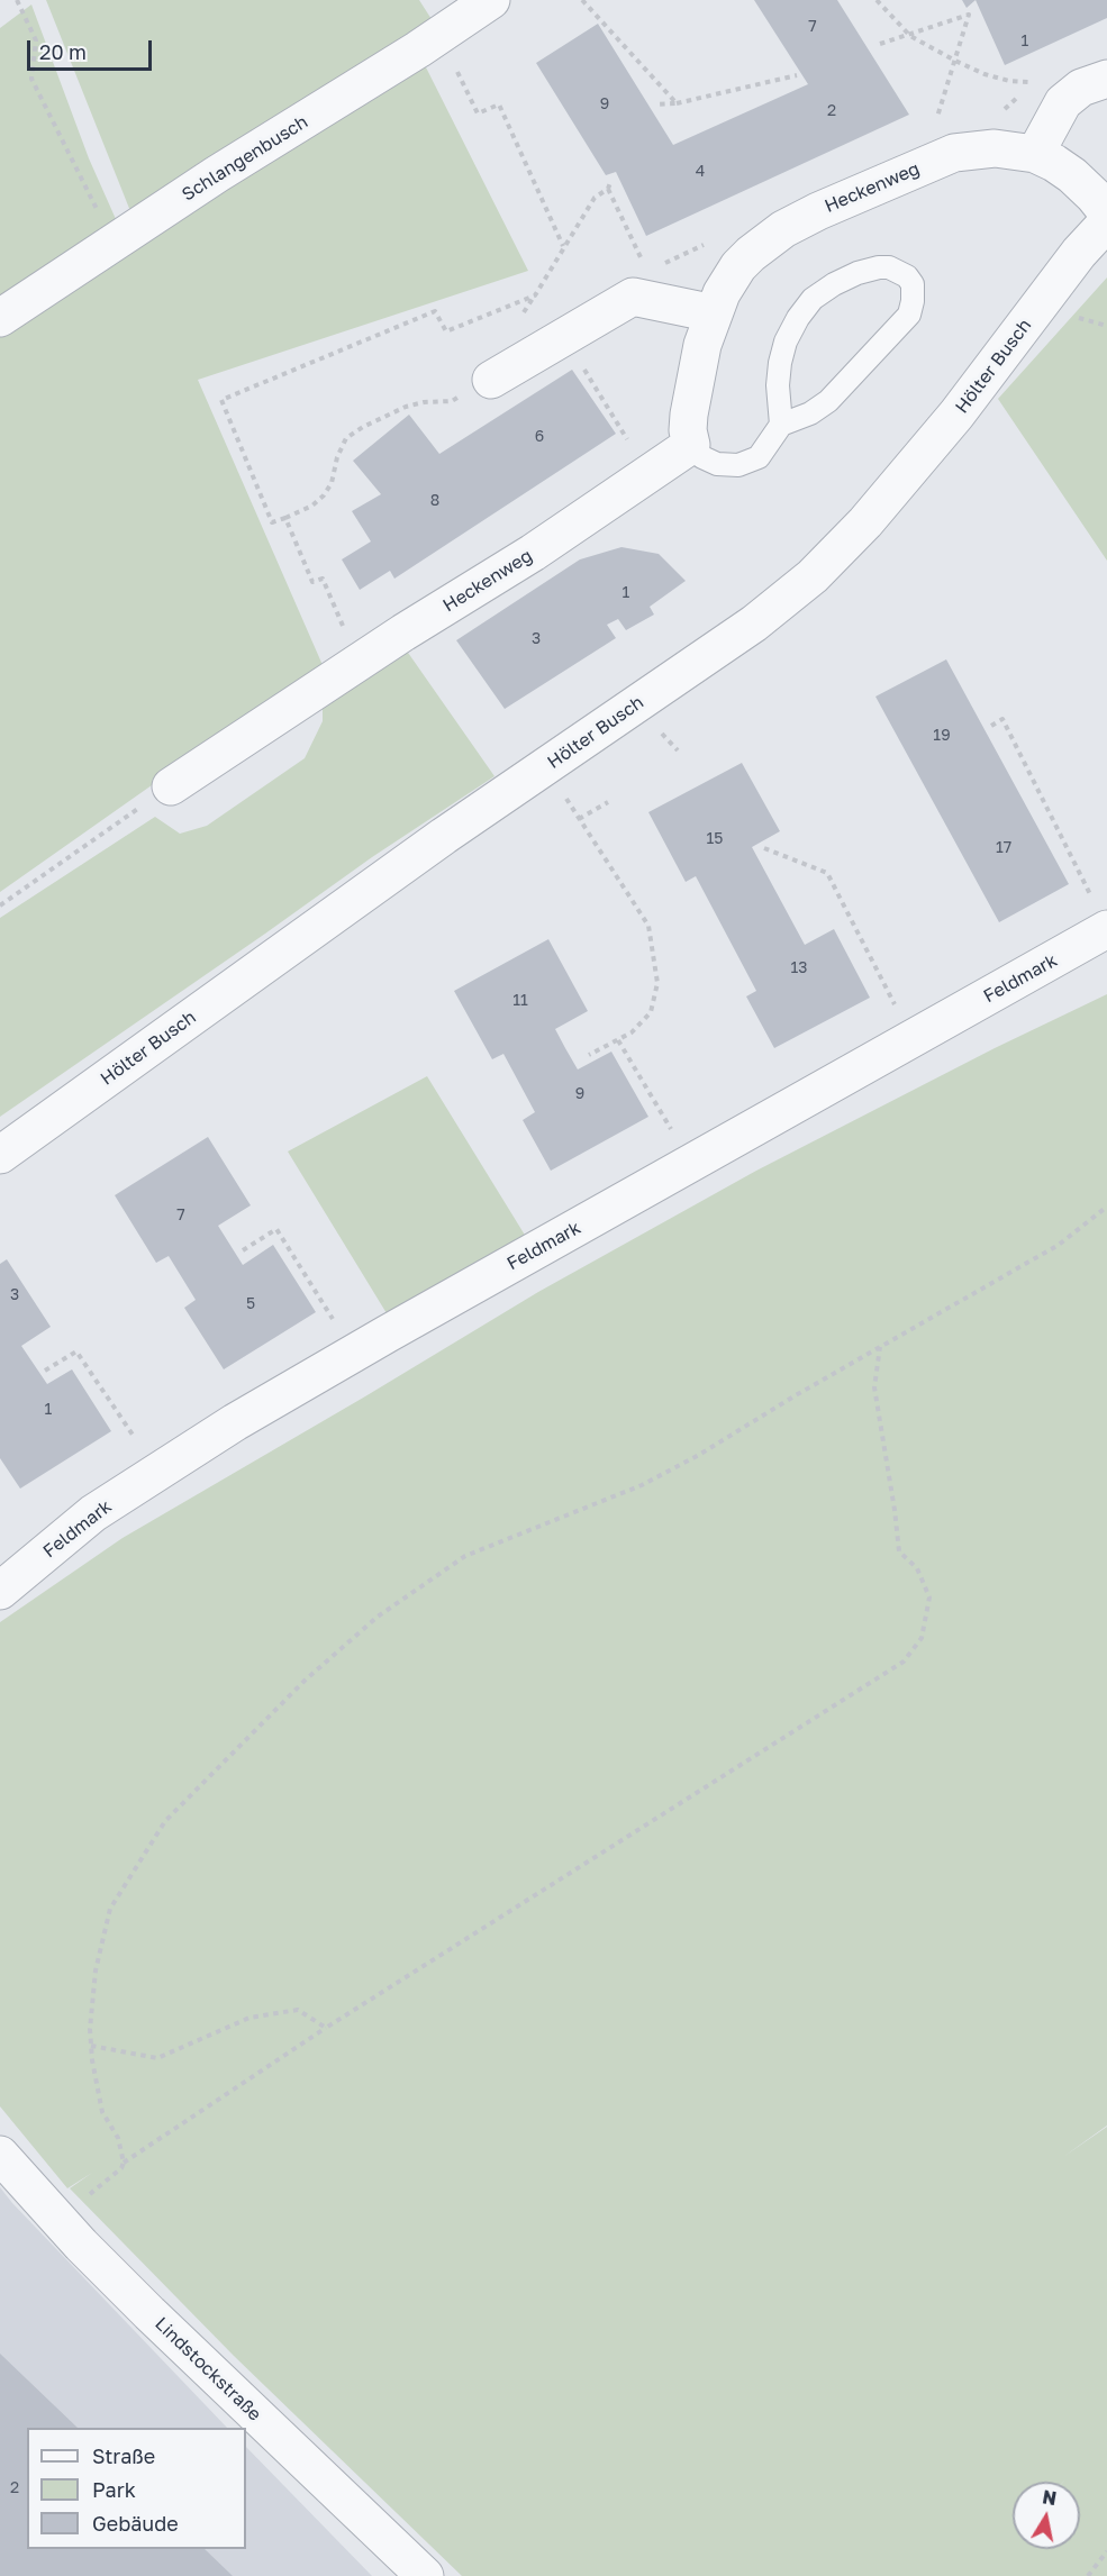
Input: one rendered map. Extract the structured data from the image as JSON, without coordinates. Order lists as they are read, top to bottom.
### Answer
{
  "streets": {
    "street": [
      "Schlangenbusch",
      "Heckenweg",
      "Hölter Busch",
      "Feldmark",
      "Lindstockstraße"
    ]
  },
  "house_numbers": [
    "7",
    "1",
    "9",
    "2",
    "4",
    "6",
    "8",
    "1",
    "3",
    "19",
    "15",
    "17",
    "13",
    "11",
    "9",
    "7",
    "3",
    "5",
    "1",
    "2"
  ],
  "legend": ["Straße", "Park", "Gebäude"],
  "scale_bar": "20 m",
  "north": "top"
}
